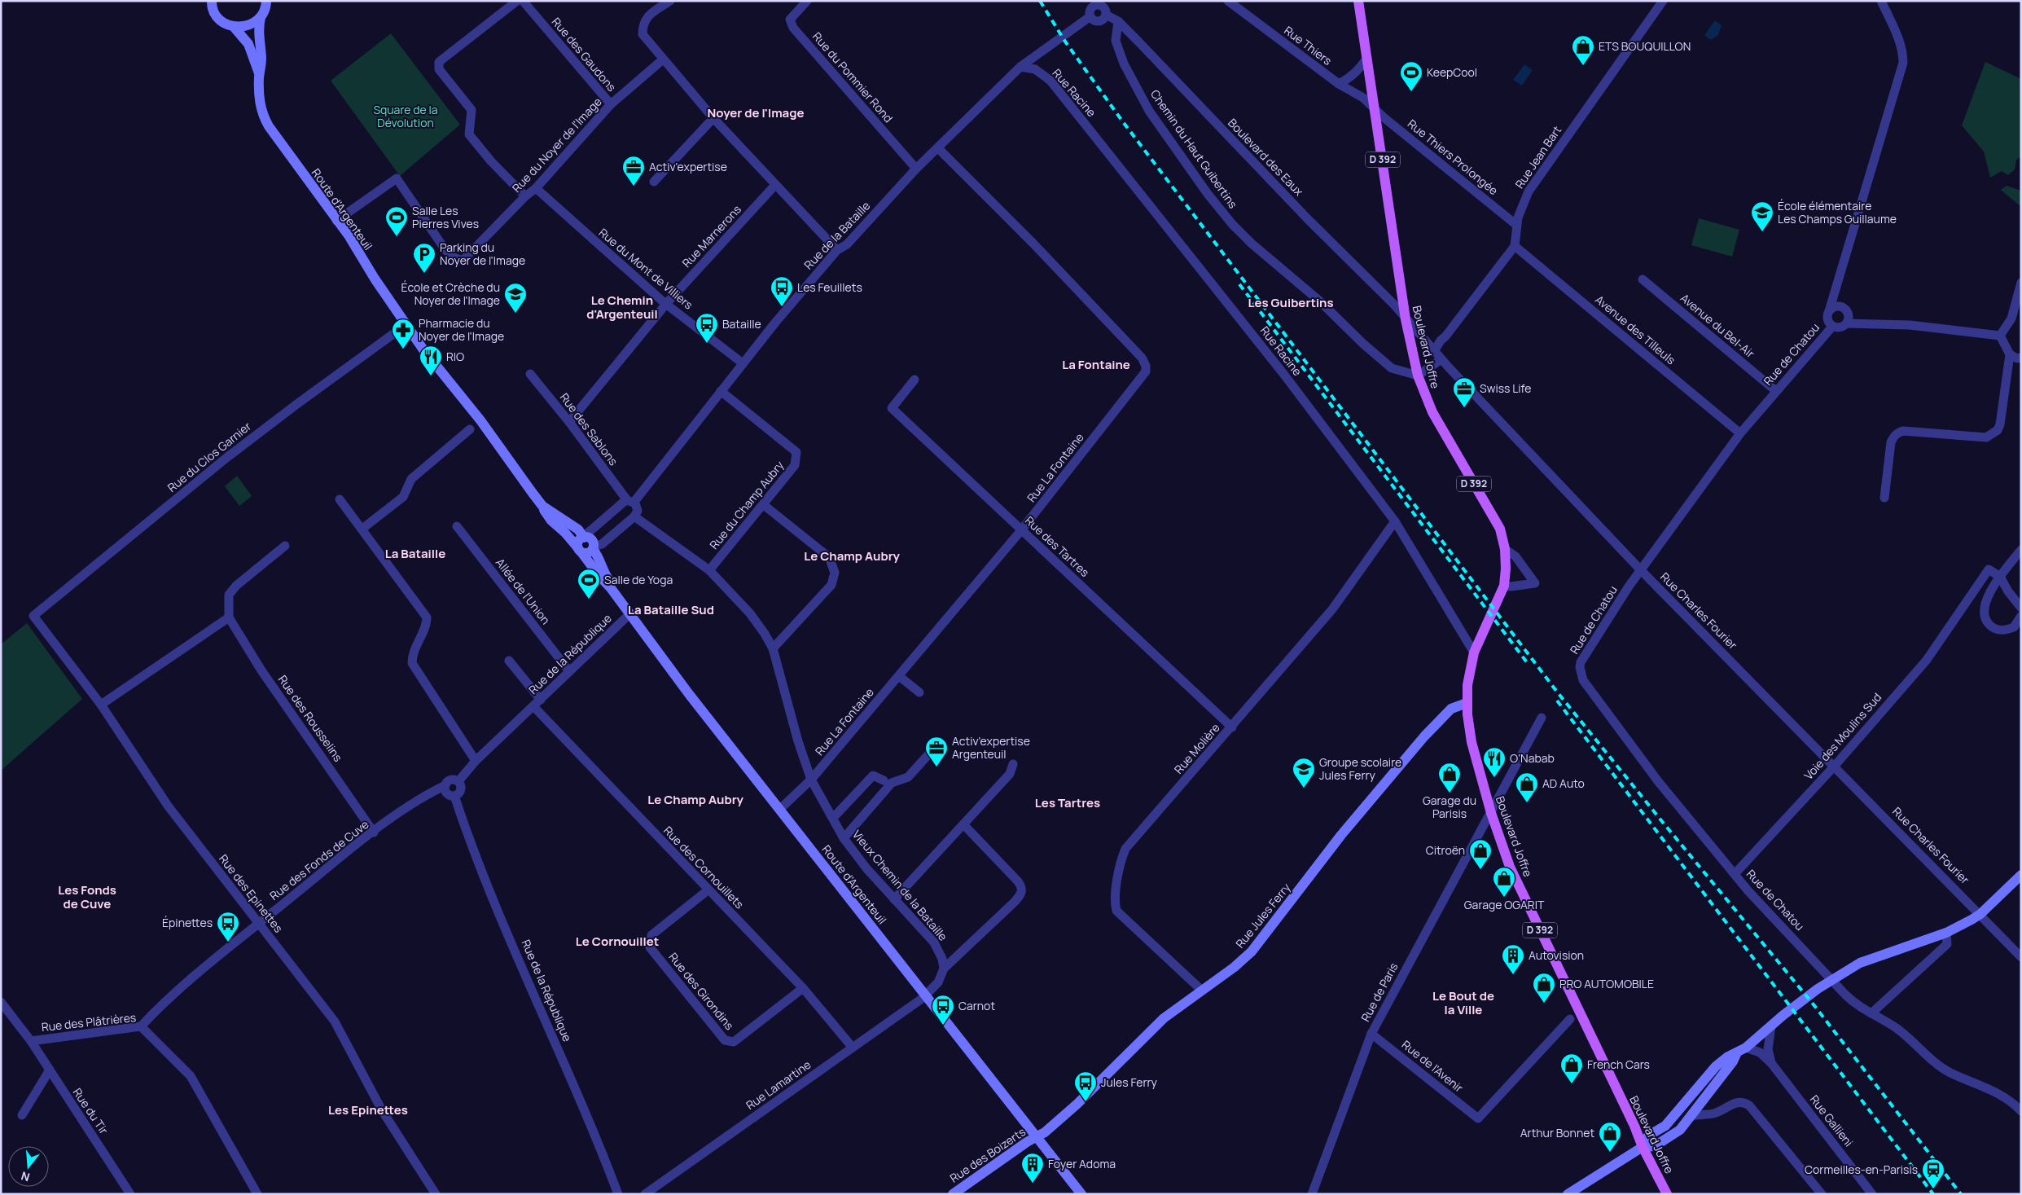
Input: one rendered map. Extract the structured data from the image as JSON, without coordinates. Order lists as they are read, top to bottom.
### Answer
{
  "streets": {
    "main road": [
      "D 392",
      "Route d'Argenteuil",
      "Boulevard Joffre",
      "Rue Jules Ferry",
      "Rue des Boizerts"
    ],
    "street": [
      "Rue Thiers",
      "Rue des Gaudons",
      "Rue du Pommier Rond",
      "Rue Racine",
      "Rue du Noyer de l'Image",
      "Chemin du Haut Guibertins",
      "Boulevard des Eaux",
      "Rue Thiers Prolongée",
      "Rue Jean Bart",
      "Rue de la Bataille",
      "Rue Marnerons",
      "Rue du Mont de Villiers",
      "Avenue du Bel-Air",
      "Avenue des Tilleuls",
      "Rue de Chatou",
      "Rue des Sablons",
      "Rue du Clos Garnier",
      "Rue La Fontaine",
      "Rue du Champ Aubry",
      "Rue des Tartres",
      "Allée de l'Union",
      "Rue Charles Fourier",
      "Rue de la République",
      "Rue des Rousselins",
      "Voie des Moulins Sud",
      "Rue Molière",
      "Rue des Fonds de Cuve",
      "Rue des Cornouillets",
      "Vieux Chemin de la Bataille",
      "Rue des Epinettes",
      "Rue des Girondins",
      "Rue de Paris",
      "Rue des Plâtrières",
      "Rue de l'Avenir",
      "Rue Lamartine",
      "Rue du Tir",
      "Rue Gallieni"
    ]
  },
  "crossings": [
    ["Rue Thiers", "Rue Thiers Prolongée"],
    ["Rue Thiers", "Boulevard Joffre"],
    ["Rue des Gaudons", "Rue du Noyer de l'Image"],
    ["Rue du Pommier Rond", "Rue de la Bataille"],
    ["Rue Racine", "Rue de la Bataille"],
    ["Rue Racine", "Boulevard Joffre"],
    ["Rue Racine", "Rue Molière"],
    ["Rue du Noyer de l'Image", "Route d'Argenteuil"],
    ["Rue du Noyer de l'Image", "Rue du Mont de Villiers"],
    ["Chemin du Haut Guibertins", "Boulevard des Eaux"],
    ["Chemin du Haut Guibertins", "Boulevard Joffre"],
    ["Boulevard des Eaux", "Rue de la Bataille"],
    ["Boulevard des Eaux", "Boulevard Joffre"],
    ["Boulevard des Eaux", "Rue Charles Fourier"],
    ["Rue Thiers Prolongée", "Rue Jean Bart"],
    ["Rue Thiers Prolongée", "Boulevard Joffre"],
    ["Rue Jean Bart", "Avenue des Tilleuls"],
    ["Route d'Argenteuil", "Rue de la Bataille"],
    ["Route d'Argenteuil", "Rue du Clos Garnier"],
    ["Route d'Argenteuil", "Rue La Fontaine"],
    ["Route d'Argenteuil", "Rue de la République"],
    ["Route d'Argenteuil", "Rue Jules Ferry"],
    ["Route d'Argenteuil", "Rue Lamartine"],
    ["Route d'Argenteuil", "Rue des Boizerts"],
    ["Rue de la Bataille", "Rue du Mont de Villiers"],
    ["Rue de la Bataille", "Rue des Sablons"],
    ["Rue de la Bataille", "Rue La Fontaine"],
    ["Rue de la Bataille", "Rue du Champ Aubry"],
    ["Rue Marnerons", "Rue du Mont de Villiers"],
    ["Rue Marnerons", "Rue des Sablons"],
    ["Avenue du Bel-Air", "Rue de Chatou"],
    ["Avenue des Tilleuls", "Rue de Chatou"],
    ["Boulevard Joffre", "Rue Charles Fourier"],
    ["Boulevard Joffre", "Rue Jules Ferry"],
    ["Boulevard Joffre", "Rue de Paris"],
    ["Rue de Chatou", "Rue Charles Fourier"],
    ["Rue de Chatou", "Voie des Moulins Sud"],
    ["Rue du Clos Garnier", "Rue des Epinettes"],
    ["Rue La Fontaine", "Rue des Tartres"],
    ["Rue La Fontaine", "Vieux Chemin de la Bataille"],
    ["Rue du Champ Aubry", "Vieux Chemin de la Bataille"],
    ["Rue des Tartres", "Rue Molière"],
    ["Allée de l'Union", "Rue de la République"],
    ["Rue Charles Fourier", "Voie des Moulins Sud"],
    ["Rue de la République", "Rue des Fonds de Cuve"],
    ["Rue de la République", "Rue des Cornouillets"],
    ["Rue des Rousselins", "Rue des Fonds de Cuve"],
    ["Rue Molière", "Rue Jules Ferry"],
    ["Rue des Fonds de Cuve", "Rue des Epinettes"],
    ["Rue des Fonds de Cuve", "Rue des Plâtrières"],
    ["Rue des Cornouillets", "Rue des Girondins"],
    ["Rue des Cornouillets", "Rue Lamartine"],
    ["Rue Jules Ferry", "Rue des Boizerts"],
    ["Rue de Paris", "Rue de l'Avenir"],
    ["Rue des Plâtrières", "Rue du Tir"]
  ],
  "districts": [
    "Noyer de l'Image",
    "Le Chemin d'Argenteuil",
    "Les Guibertins",
    "La Fontaine",
    "La Bataille",
    "Le Champ Aubry",
    "La Bataille Sud",
    "Le Champ Aubry",
    "Les Tartres",
    "Les Fonds de Cuve",
    "Le Cornouillet",
    "Le Bout de la Ville",
    "Les Epinettes"
  ],
  "parks": ["Square de la Dévolution"],
  "places": {
    "shop": [
      "ETS BOUQUILLON",
      "Garage du Parisis",
      "AD Auto",
      "Citroën",
      "Garage OGARIT",
      "PRO AUTOMOBILE",
      "French Cars",
      "Arthur Bonnet"
    ],
    "sports": ["KeepCool", "Salle Les Pierres Vives", "Salle de Yoga"],
    "office": ["Activ'expertise", "Swiss Life", "Activ'expertise Argenteuil"],
    "school or university": ["École élémentaire Les Champs Guillaume", "École et Crèche du Noyer de l'Image", "Groupe scolaire Jules Ferry"],
    "parking": ["Parking du Noyer de l'Image"],
    "bus stop": [
      "Les Feuillets",
      "Bataille",
      "Épinettes",
      "Carnot",
      "Jules Ferry"
    ],
    "pharmacy": ["Pharmacie du Noyer de l'Image"],
    "restaurant": ["RIO", "O'Nabab"],
    "building": ["Autovision", "Foyer Adoma"],
    "station": ["Cormeilles-en-Parisis"]
  },
  "north": "bottom"
}
